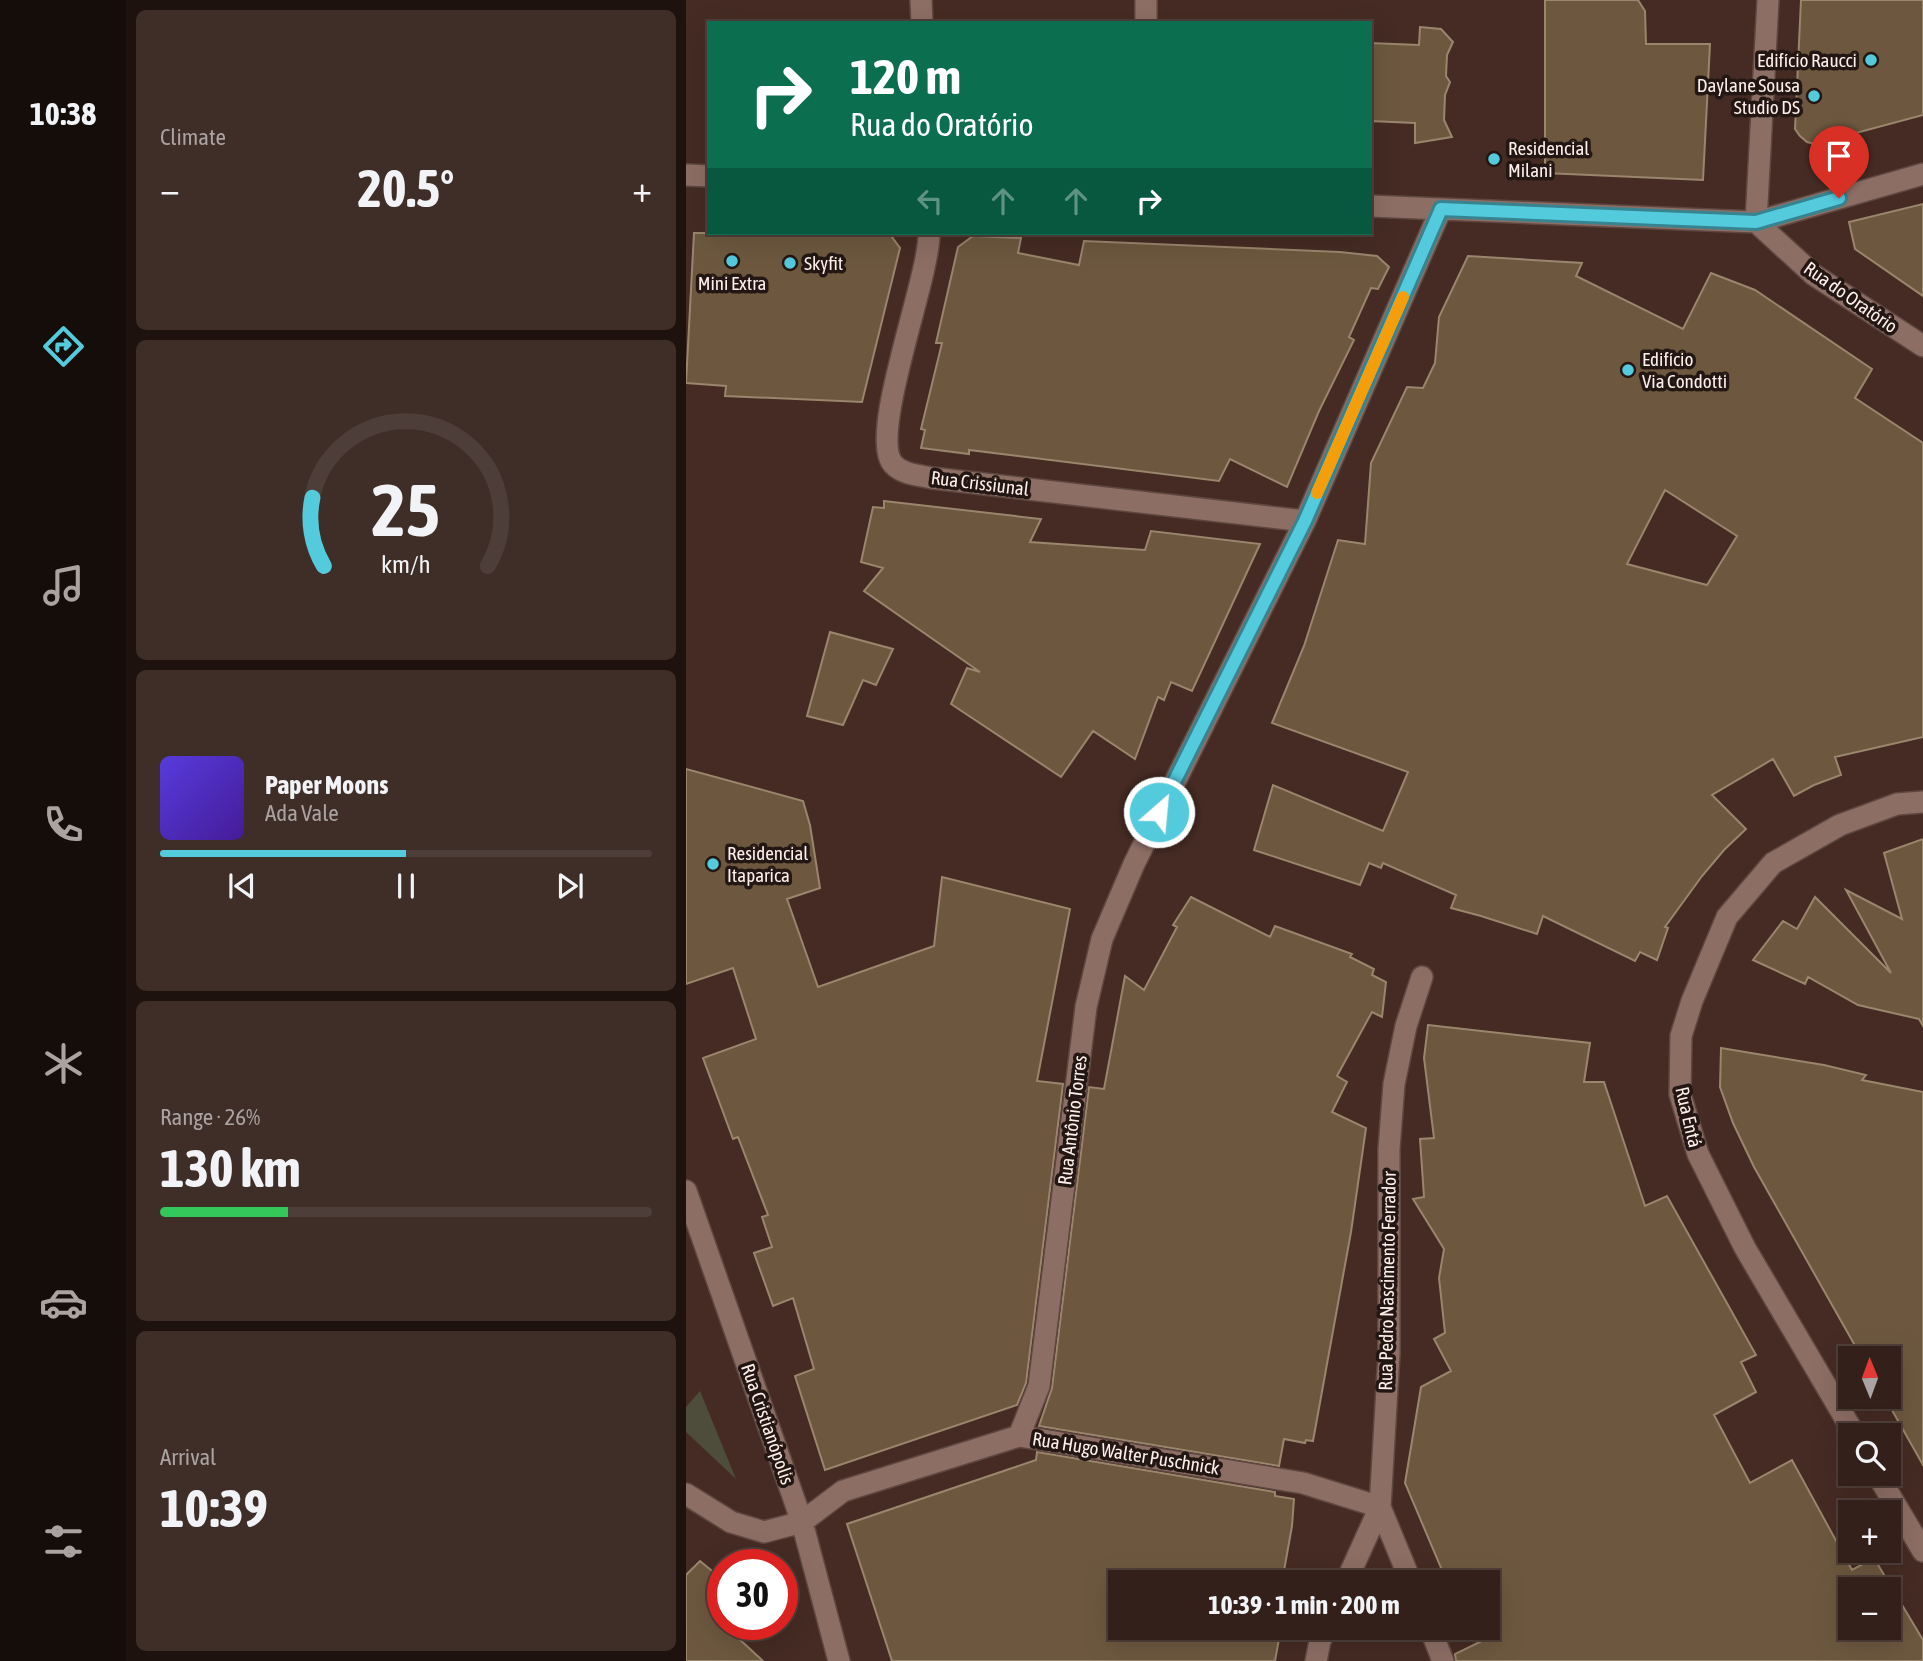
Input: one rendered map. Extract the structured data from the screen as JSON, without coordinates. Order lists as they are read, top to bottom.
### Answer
{
  "streets": {
    "street": [
      "Rua do Oratório",
      "Rua Crissiunal",
      "Rua Entá",
      "Rua Antônio Torres",
      "Rua Pedro Nascimento Ferrador",
      "Rua Cristianópolis",
      "Rua Hugo Walter Puschnick"
    ]
  },
  "crossings": [
    ["Rua Crissiunal", "Rua Antônio Torres"],
    ["Rua Antônio Torres", "Rua Hugo Walter Puschnick"],
    ["Rua Pedro Nascimento Ferrador", "Rua Hugo Walter Puschnick"],
    ["Rua Cristianópolis", "Rua Hugo Walter Puschnick"]
  ],
  "places": [
    "Edifício Raucci",
    "Daylane Sousa Studio DS",
    "Residencial Milani",
    "Mini Extra",
    "Skyfit",
    "Edifício Via Condotti",
    "Residencial Itaparica"
  ],
  "north": "top",
  "page": {
    "tabs": "10:38",
    "tile": [
      "Climate",
      ["Range · 26%", "130 km"],
      ["Arrival", "10:39"]
    ],
    "turn": ["120 m", "Rua do Oratório"],
    "heat": ["−", "20.5°", "+"],
    "song": ["Paper Moons", "Ada Vale"],
    "map_buttons": ["+", "−"],
    "limit": "30",
    "trip": "10:39 · 1 min · 200 m",
    "gauge": ["25", "km/h"]
  }
}
